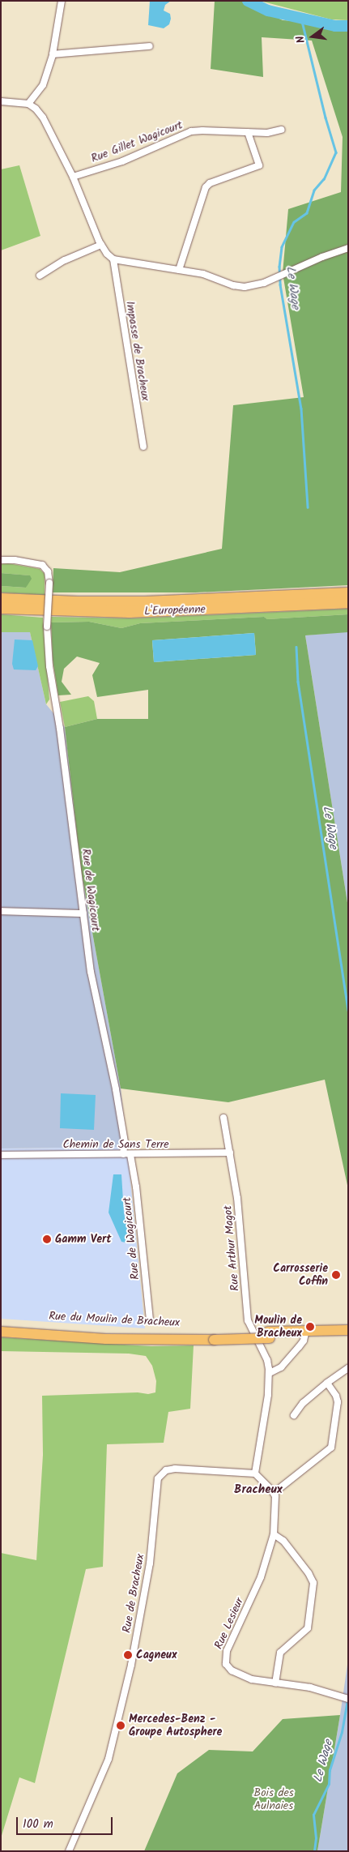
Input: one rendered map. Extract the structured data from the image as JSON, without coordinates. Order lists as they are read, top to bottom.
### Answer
{
  "streets": {
    "highway": ["L'Européenne"],
    "main road": ["Rue du Moulin de Bracheux"],
    "street": [
      "Rue Gillet Wagicourt",
      "Impasse de Bracheux",
      "Rue de Wagicourt",
      "Chemin de Sans Terre",
      "Rue Arthur Magot",
      "Rue de Bracheux",
      "Rue Lesieur"
    ]
  },
  "crossings": [
    ["Rue de Wagicourt", "Chemin de Sans Terre"],
    ["Chemin de Sans Terre", "Rue Arthur Magot"],
    ["Rue Arthur Magot", "Rue de Bracheux"]
  ],
  "districts": ["Bracheux"],
  "water": ["Le Wage"],
  "parks": ["Bois des Aulnaies"],
  "places": [
    "Gamm Vert",
    "Carrosserie Coffin",
    "Moulin de Bracheux",
    "Cagneux",
    "Mercedes-Benz - Groupe Autosphere"
  ],
  "scale_bar": "100 m",
  "north": "left"
}
